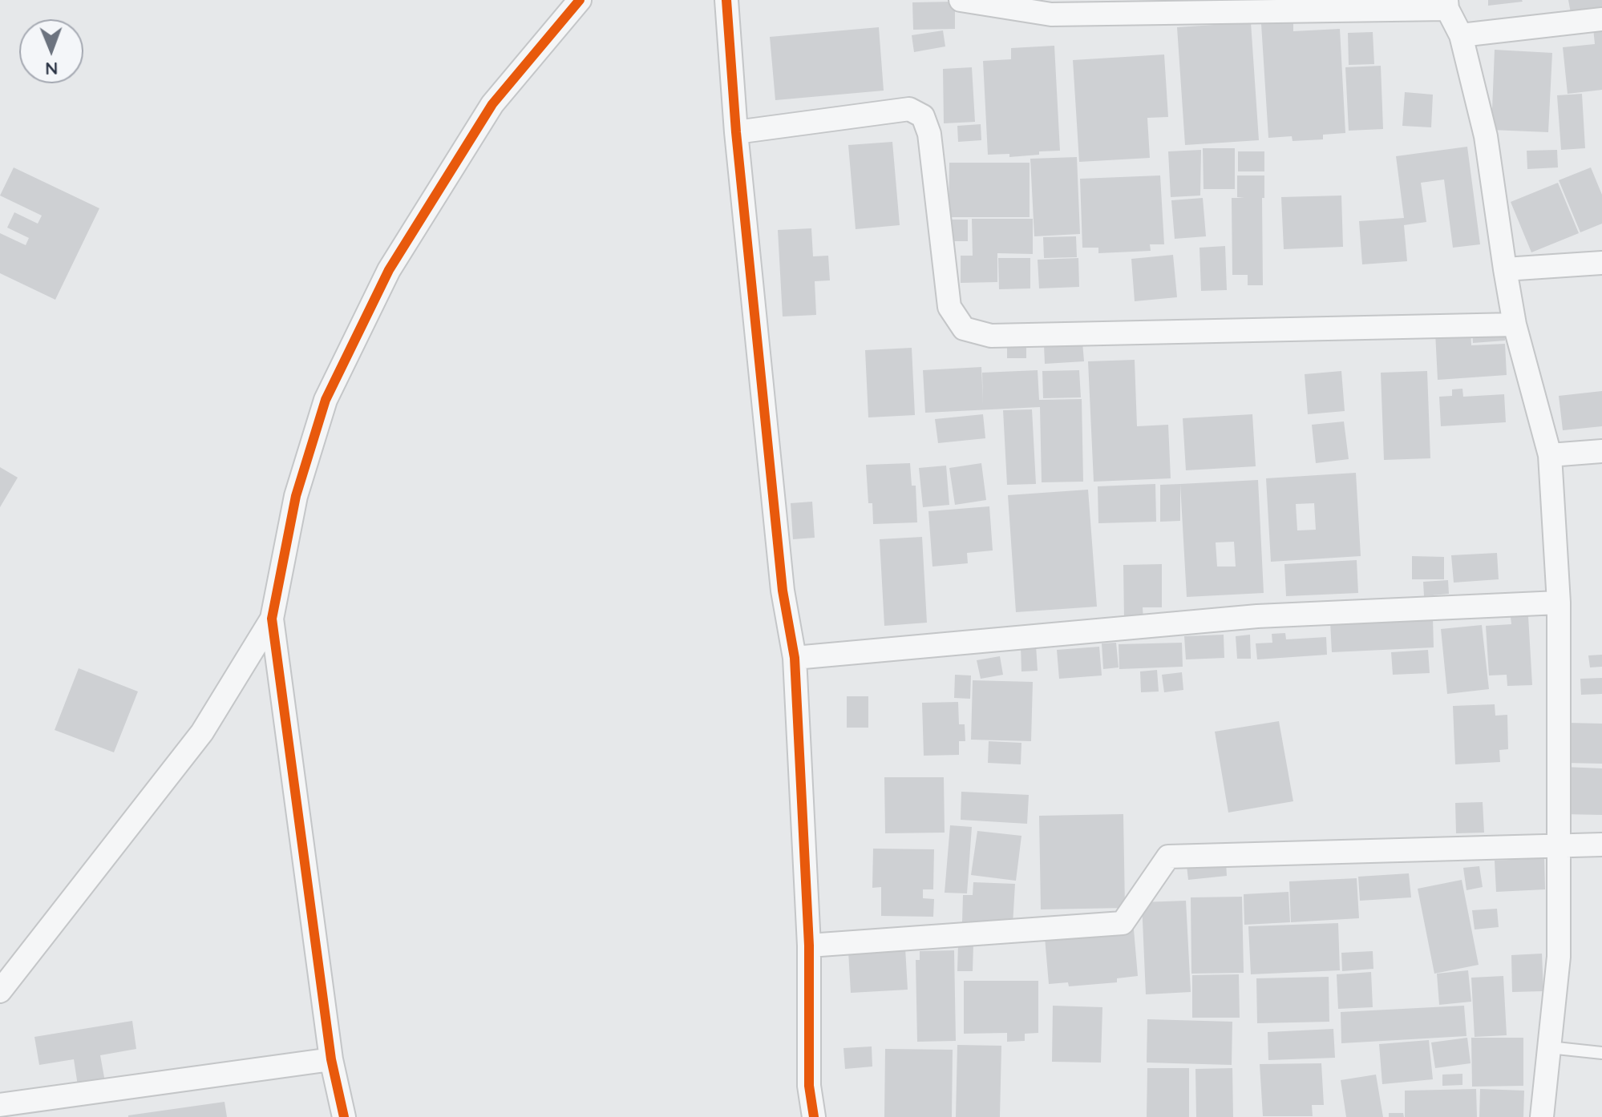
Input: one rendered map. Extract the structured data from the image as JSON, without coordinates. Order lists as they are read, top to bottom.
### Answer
{
  "north": "bottom"
}
